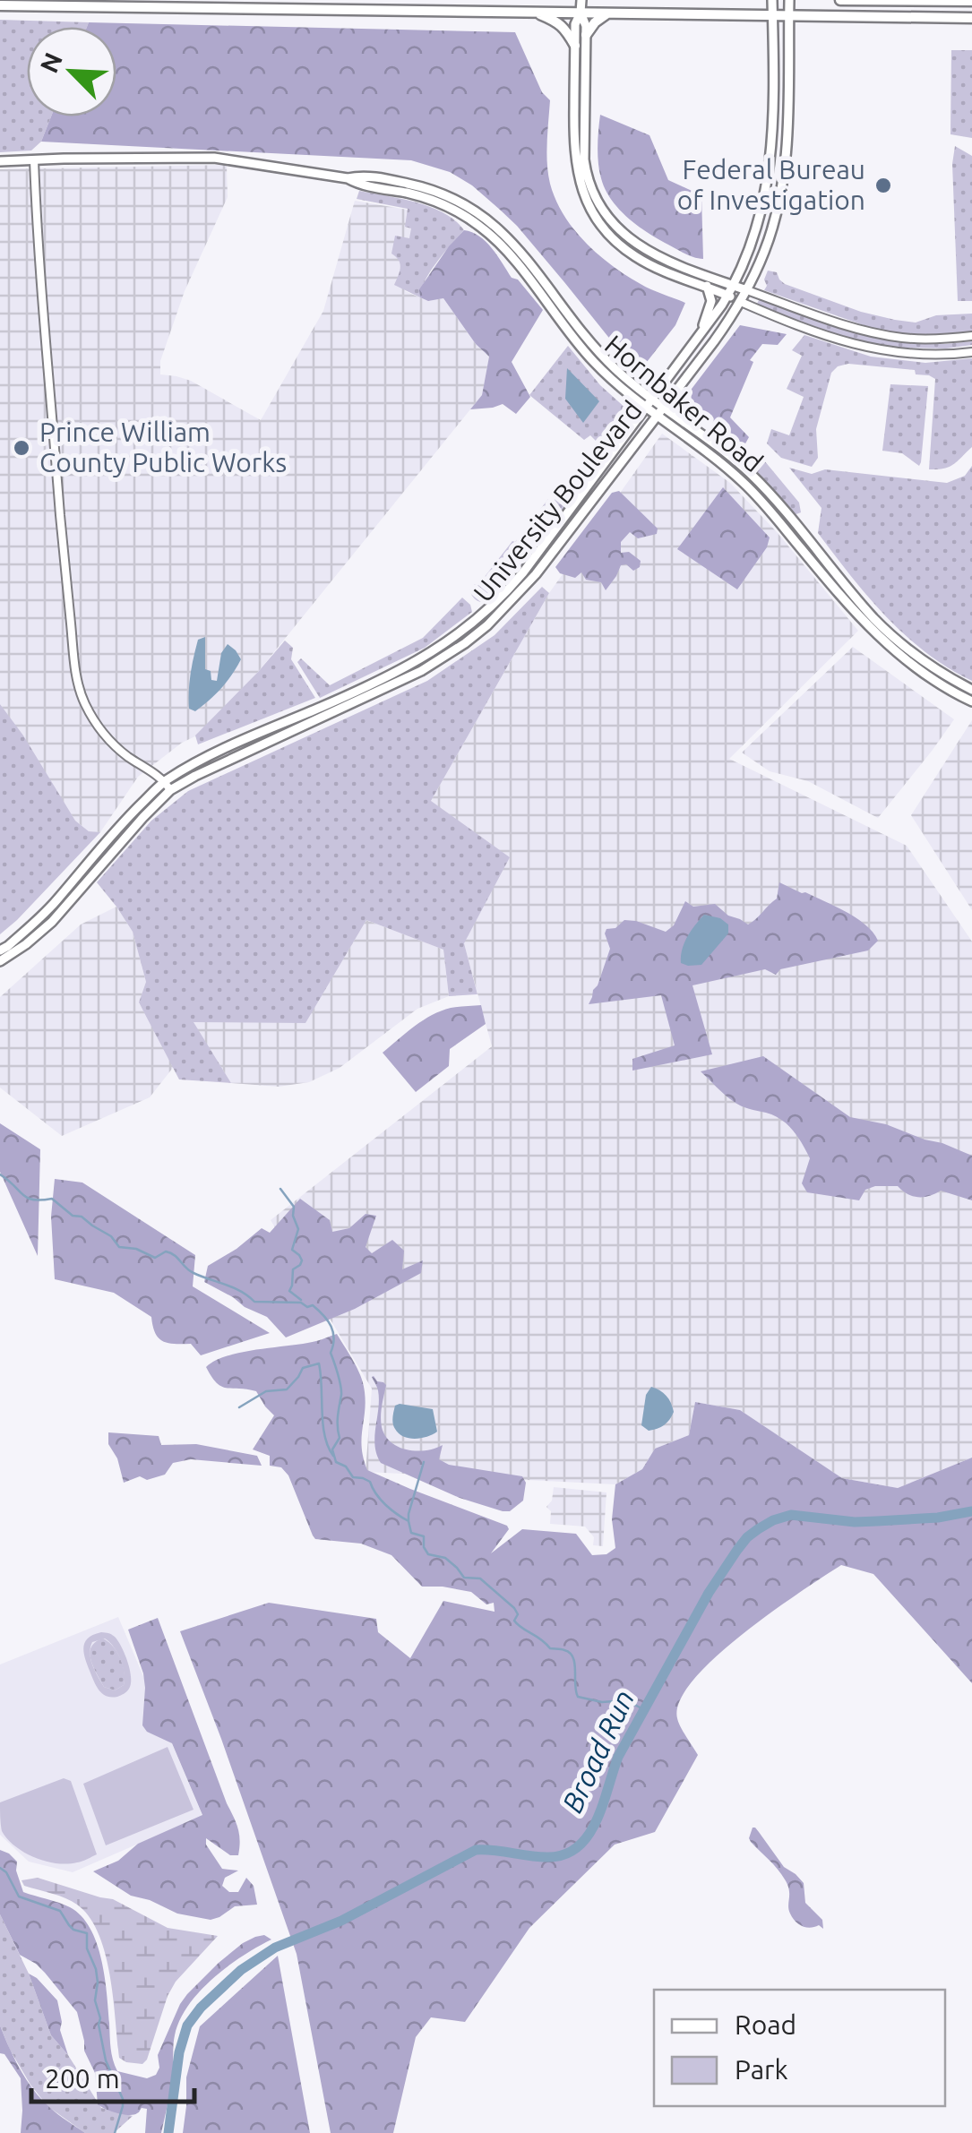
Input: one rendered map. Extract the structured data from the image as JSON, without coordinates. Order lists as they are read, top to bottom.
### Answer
{
  "streets": {
    "main road": ["Hornbaker Road", "University Boulevard"]
  },
  "crossings": [
    ["Hornbaker Road", "University Boulevard"]
  ],
  "water": ["Broad Run"],
  "places": ["Federal Bureau of Investigation", "Prince William County Public Works"],
  "legend": ["Road", "Park"],
  "scale_bar": "200 m",
  "north": "top left"
}
